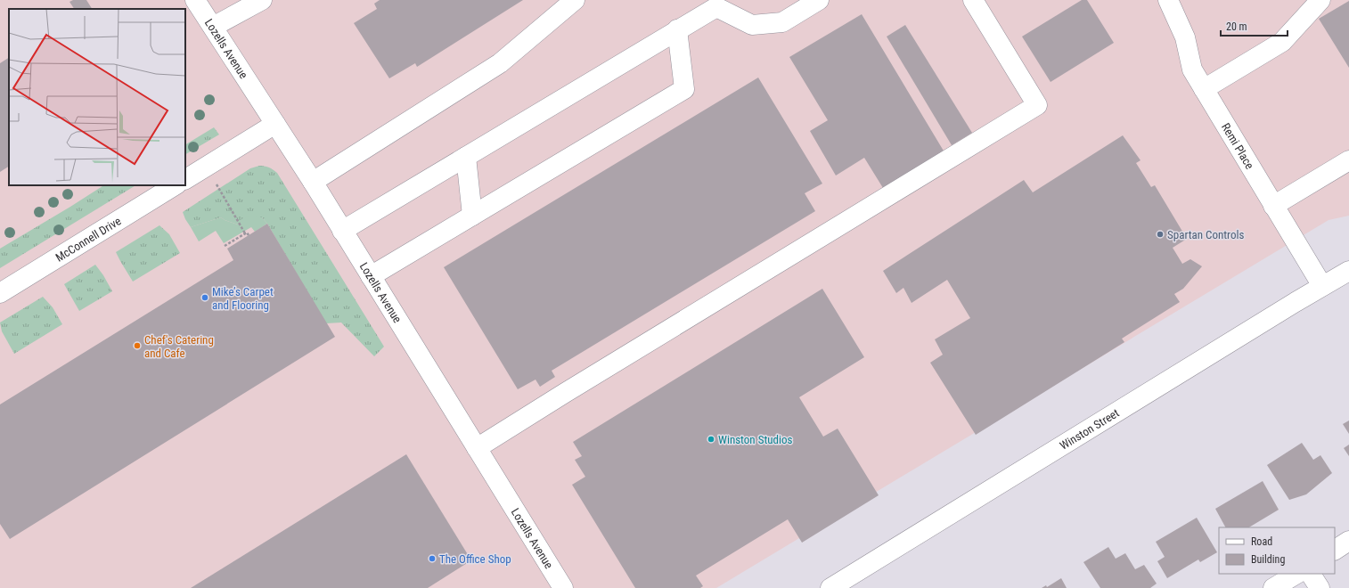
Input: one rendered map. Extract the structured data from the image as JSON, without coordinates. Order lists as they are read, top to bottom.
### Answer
{
  "streets": {
    "street": [
      "Lozells Avenue",
      "Remi Place",
      "McConnell Drive",
      "Winston Street"
    ]
  },
  "crossings": [
    ["Remi Place", "Winston Street"]
  ],
  "places": [
    "Spartan Controls",
    "Mike’s Carpet and Flooring",
    "Chef's Catering and Cafe",
    "Winston Studios",
    "The Office Shop"
  ],
  "legend": ["Road", "Building"],
  "scale_bar": "20 m"
}
